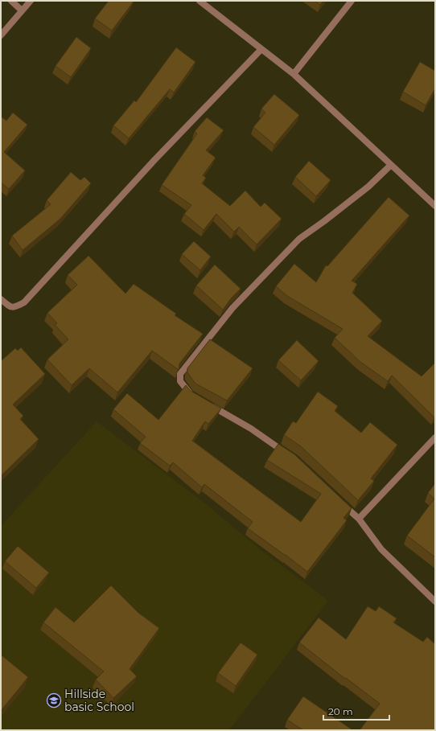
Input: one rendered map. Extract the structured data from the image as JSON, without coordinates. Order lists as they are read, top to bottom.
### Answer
{
  "places": {
    "school or university": ["Hillside basic School"]
  },
  "scale_bar": "20 m"
}
